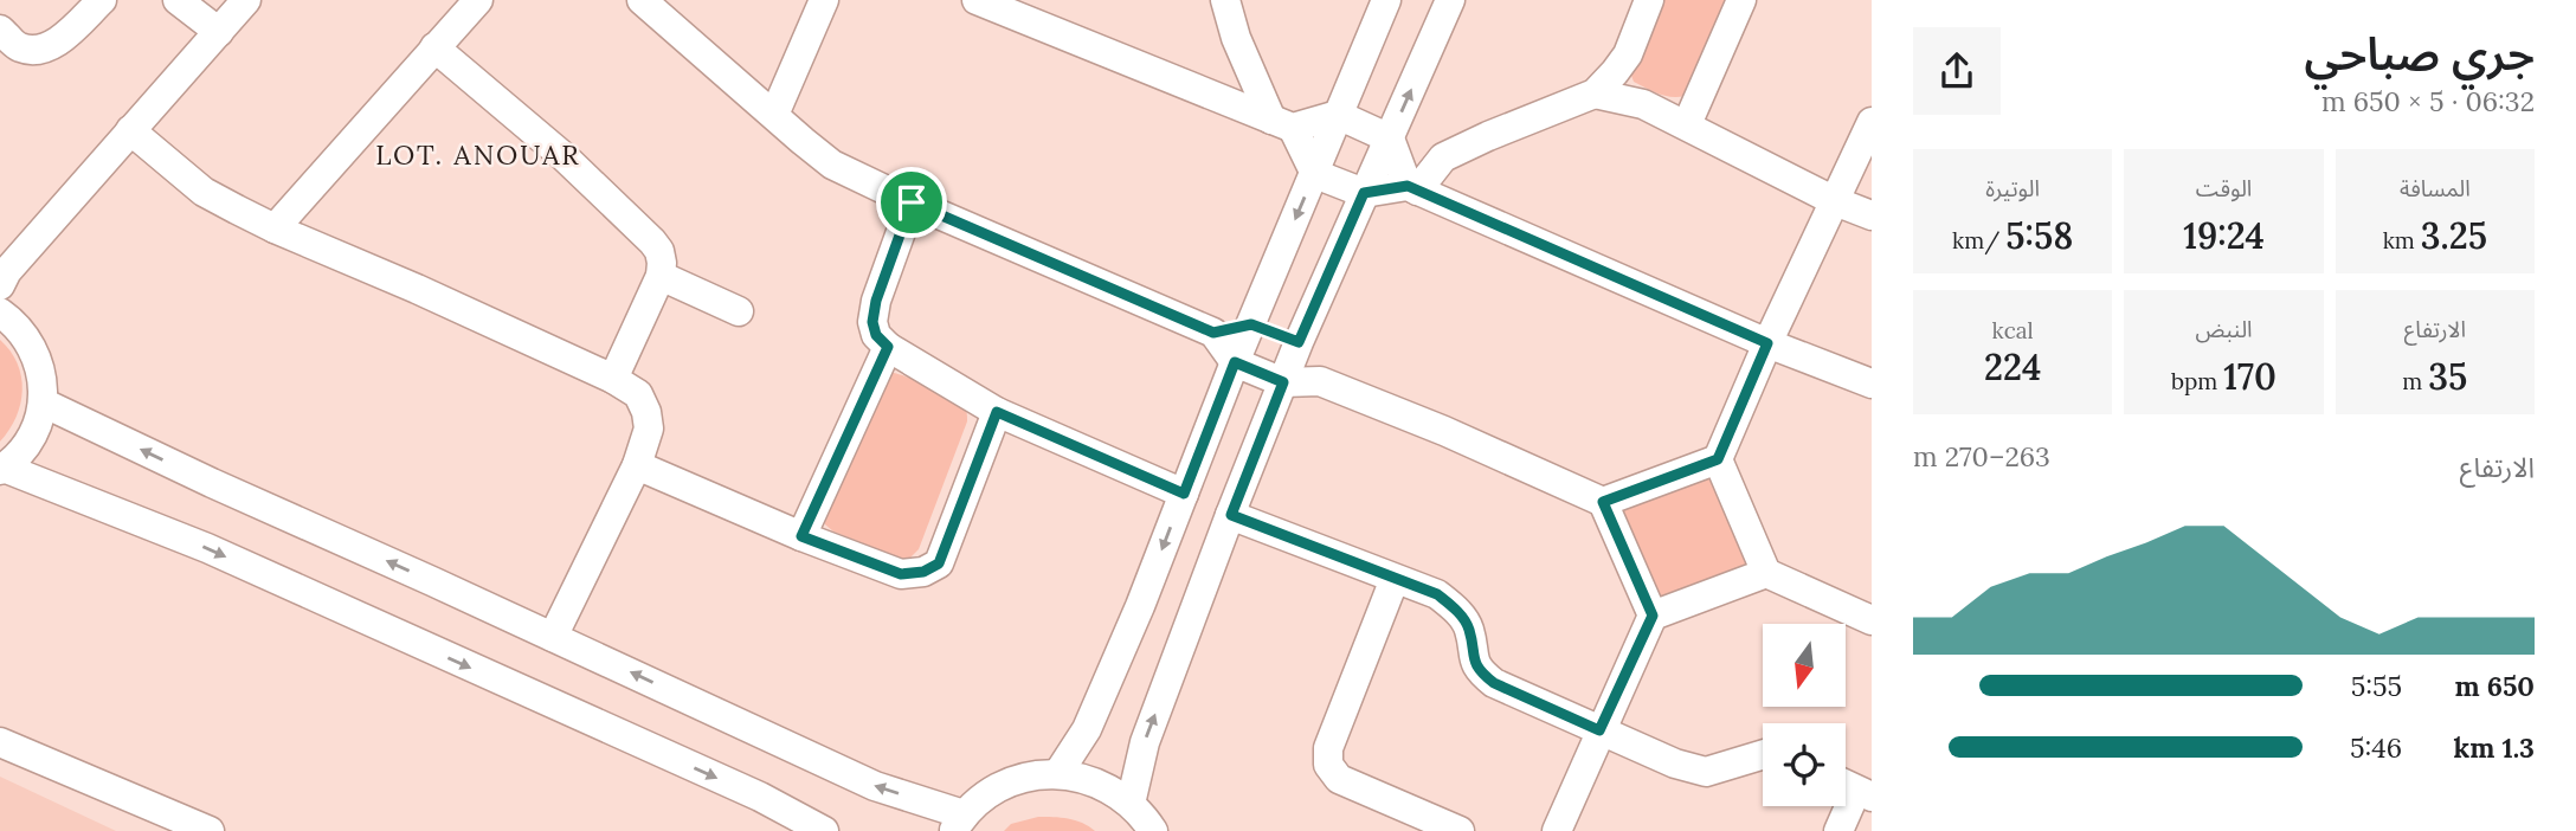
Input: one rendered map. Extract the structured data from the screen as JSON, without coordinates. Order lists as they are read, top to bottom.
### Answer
{
  "districts": ["LOT. ANOUAR"],
  "north": "bottom",
  "page": {
    "heading": ["جري صباحي", "06:32 · 5 × 650 m"],
    "stats": [
      ["المسافة", "3.25 km"],
      ["الوقت", "19:24"],
      ["الوتيرة", "5:58 /km"],
      ["الارتفاع", "35 m"],
      ["النبض", "170 bpm"],
      ["kcal", "224"]
    ],
    "chart": ["الارتفاع", "263–270 m"],
    "list": [
      {
        "name": "650 m",
        "note": "5:55"
      },
      {
        "name": "1.3 km",
        "note": "5:46"
      }
    ]
  }
}
